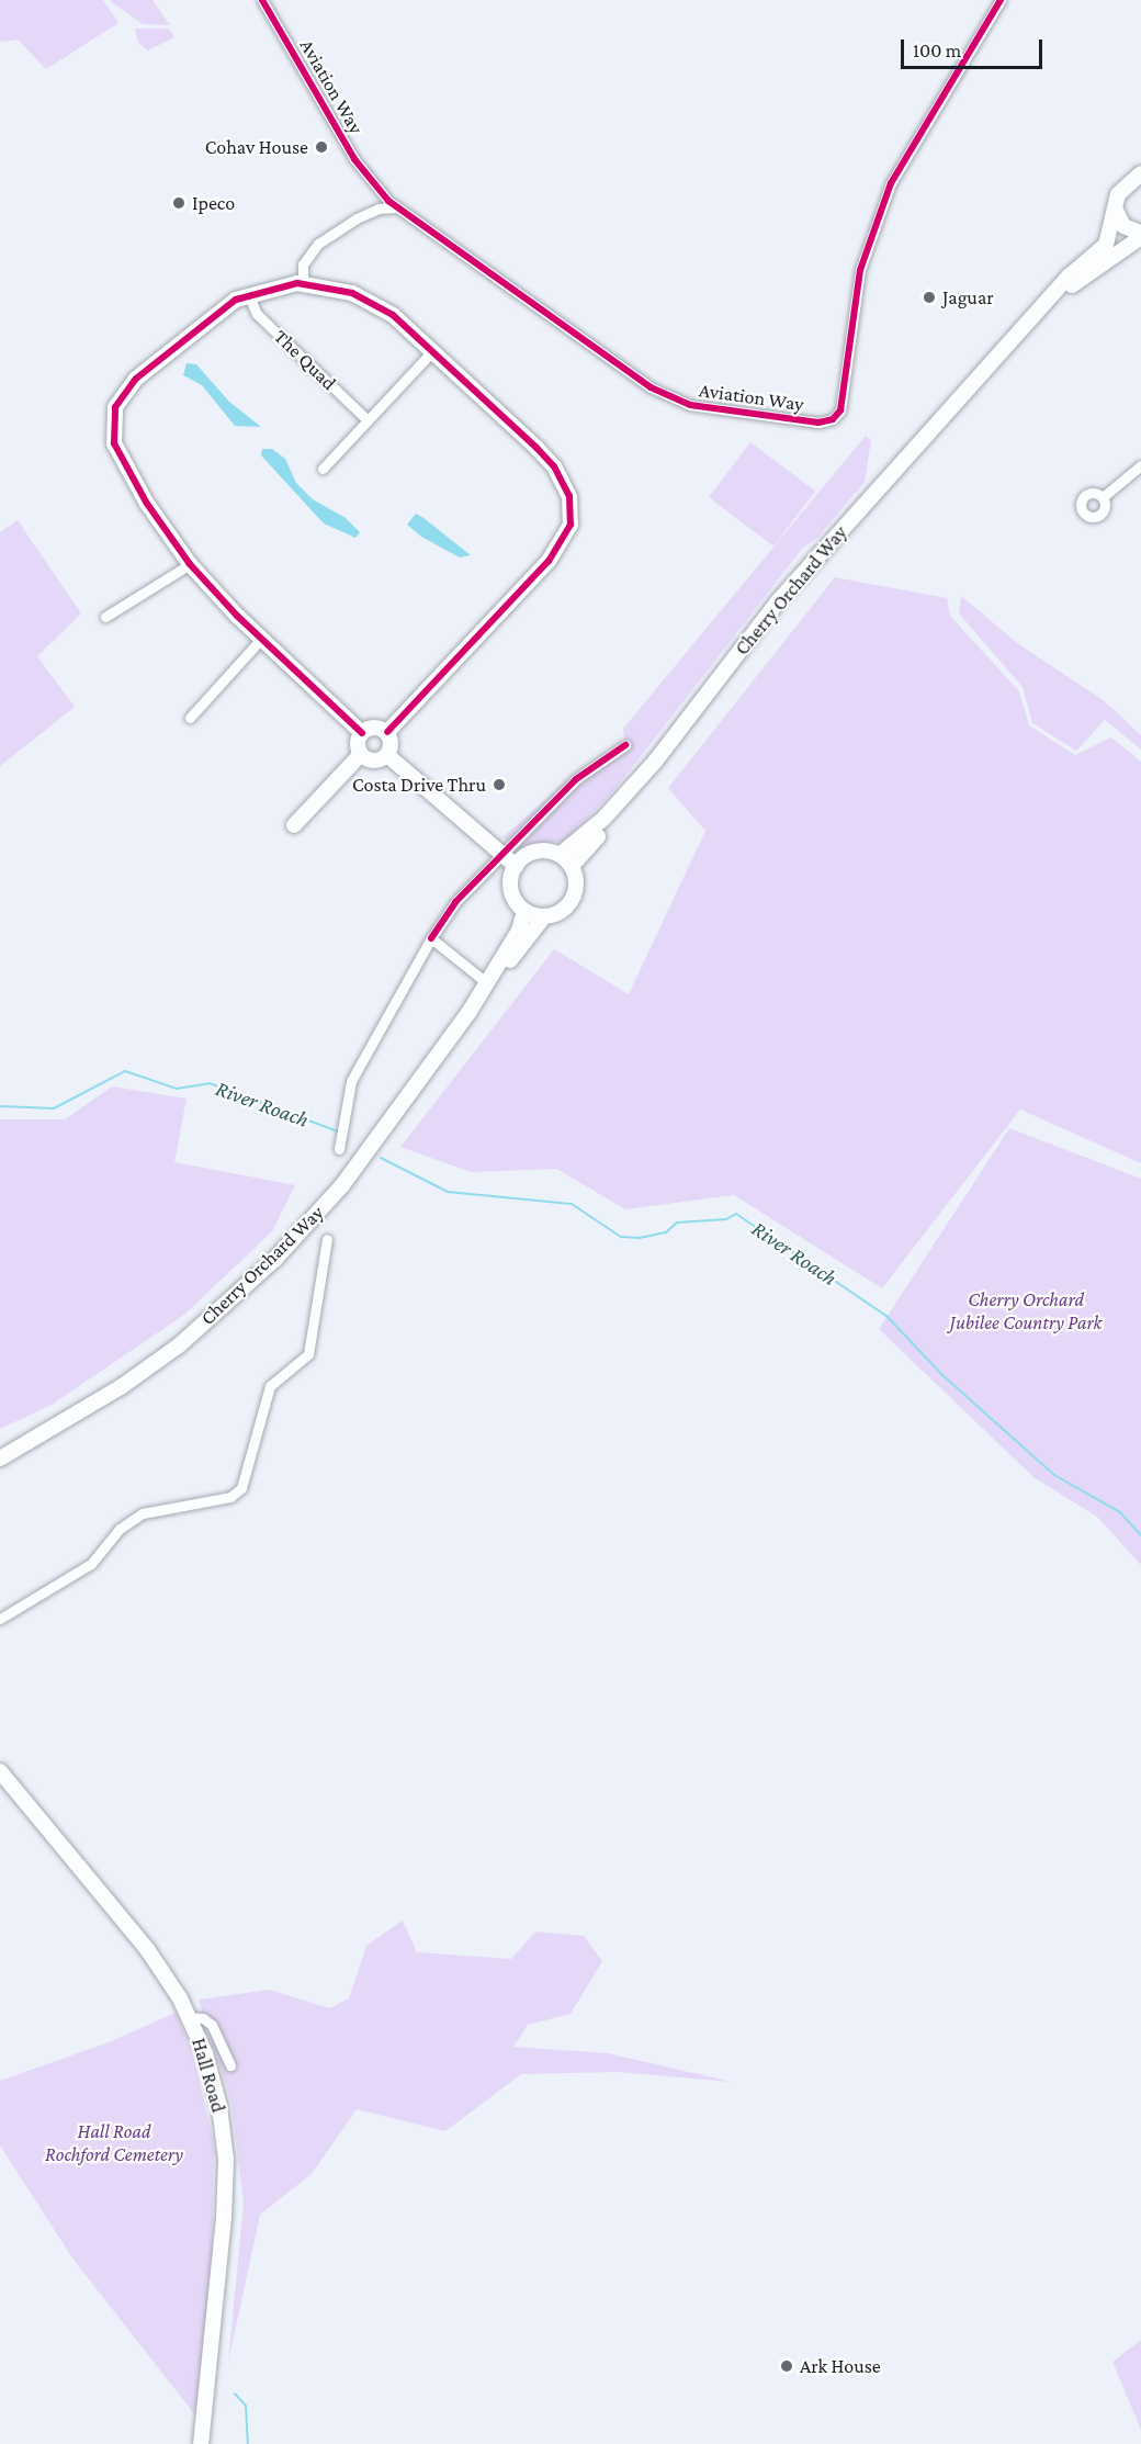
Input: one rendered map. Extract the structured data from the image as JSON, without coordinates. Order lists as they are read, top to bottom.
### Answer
{
  "streets": {
    "main road": ["Cherry Orchard Way", "Hall Road"],
    "street": ["Aviation Way", "The Quad"]
  },
  "water": ["River Roach"],
  "parks": ["Cherry Orchard Jubilee Country Park", "Hall Road Rochford Cemetery"],
  "places": [
    "Cohav House",
    "Ipeco",
    "Jaguar",
    "Costa Drive Thru",
    "Ark House"
  ],
  "scale_bar": "100 m"
}
